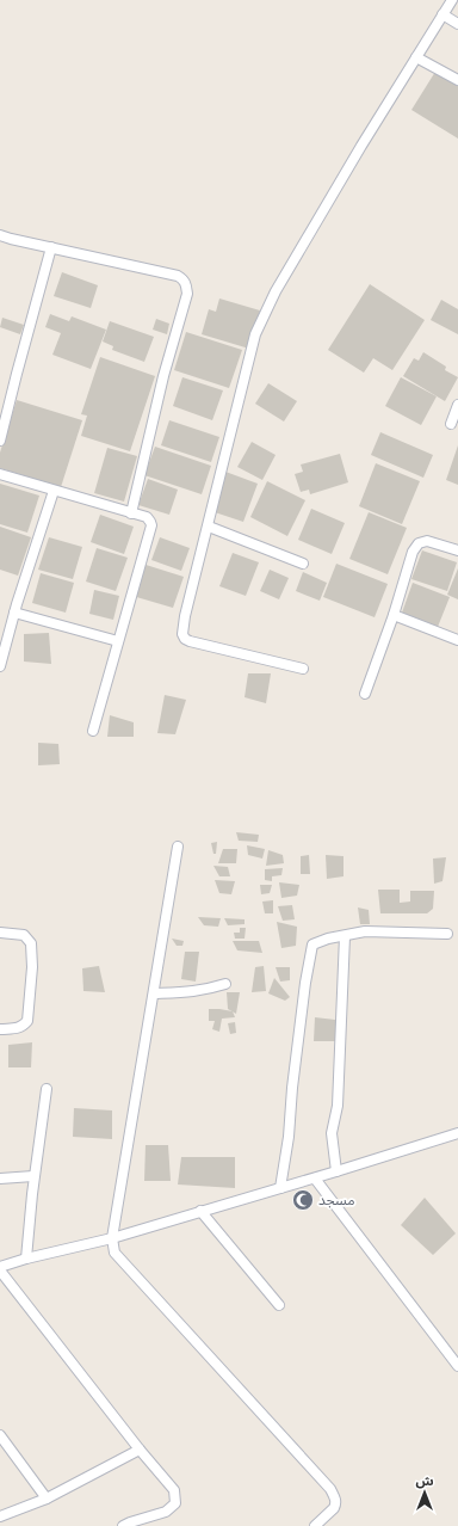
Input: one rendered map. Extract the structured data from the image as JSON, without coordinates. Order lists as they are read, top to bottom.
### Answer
{
  "places": {
    "mosque": ["مسجد"]
  },
  "north": "top"
}
